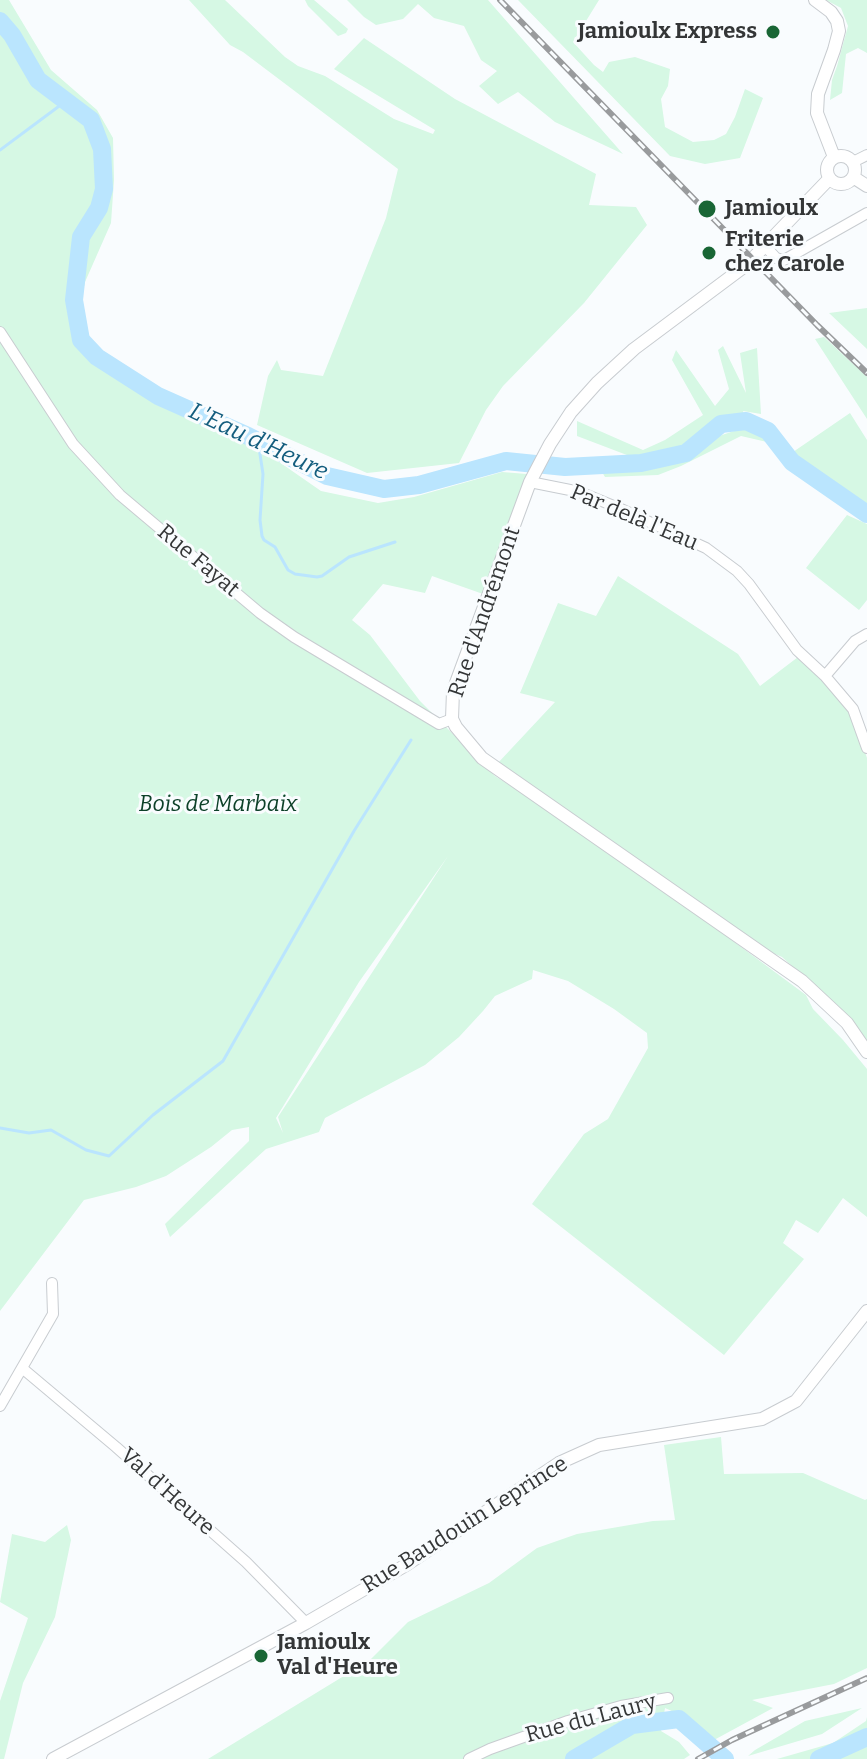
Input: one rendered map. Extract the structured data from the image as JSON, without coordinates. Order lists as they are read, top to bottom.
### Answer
{
  "streets": {
    "street": [
      "Par delà l'Eau",
      "Rue Fayat",
      "Rue d'Andrémont",
      "Val d'Heure",
      "Rue Baudouin Leprince",
      "Rue du Laury"
    ]
  },
  "crossings": [
    ["Par delà l'Eau", "Rue d'Andrémont"],
    ["Rue Fayat", "Rue d'Andrémont"],
    ["Val d'Heure", "Rue Baudouin Leprince"]
  ],
  "water": ["L'Eau d'Heure"],
  "parks": ["Bois de Marbaix"],
  "places": [
    "Jamioulx Express",
    "Jamioulx",
    "Friterie chez Carole",
    "Jamioulx Val d'Heure"
  ]
}
